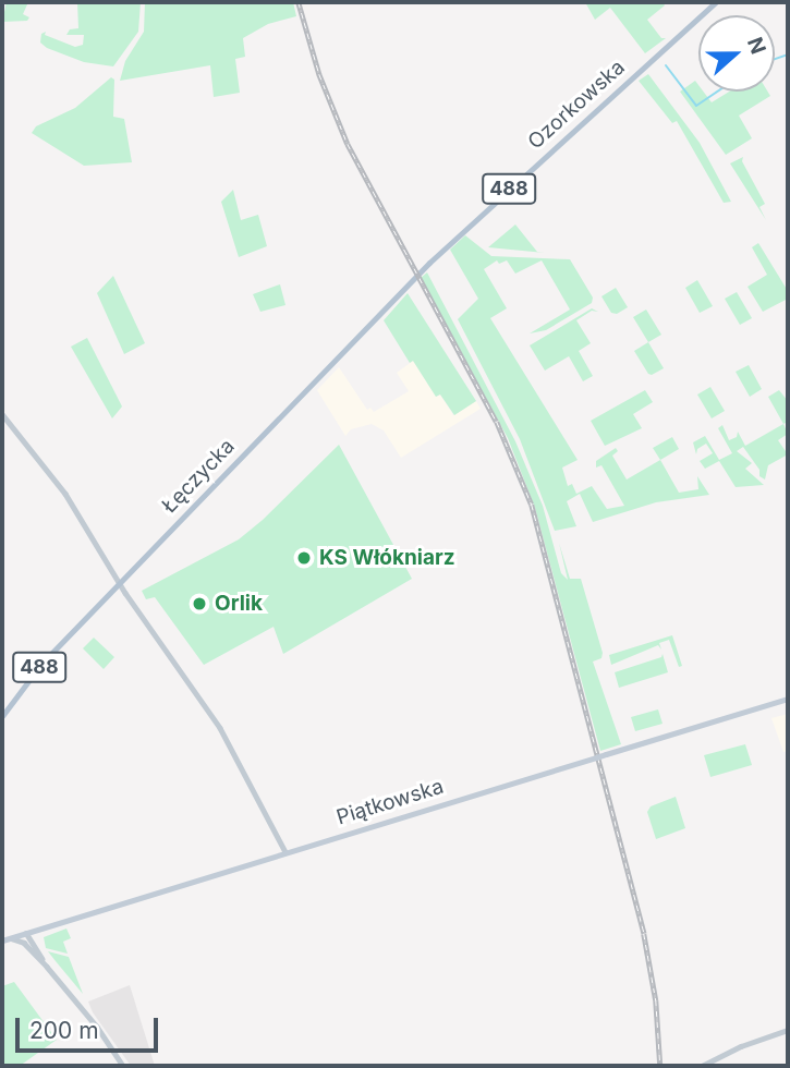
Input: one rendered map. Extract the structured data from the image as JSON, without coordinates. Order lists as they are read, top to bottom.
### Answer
{
  "streets": {
    "main road": [
      "Ozorkowska",
      "488",
      "Łęczycka",
      "Piątkowska"
    ]
  },
  "crossings": [
    ["Ozorkowska", "Łęczycka"]
  ],
  "places": ["KS Włókniarz", "Orlik"],
  "scale_bar": "200 m",
  "north": "right"
}
